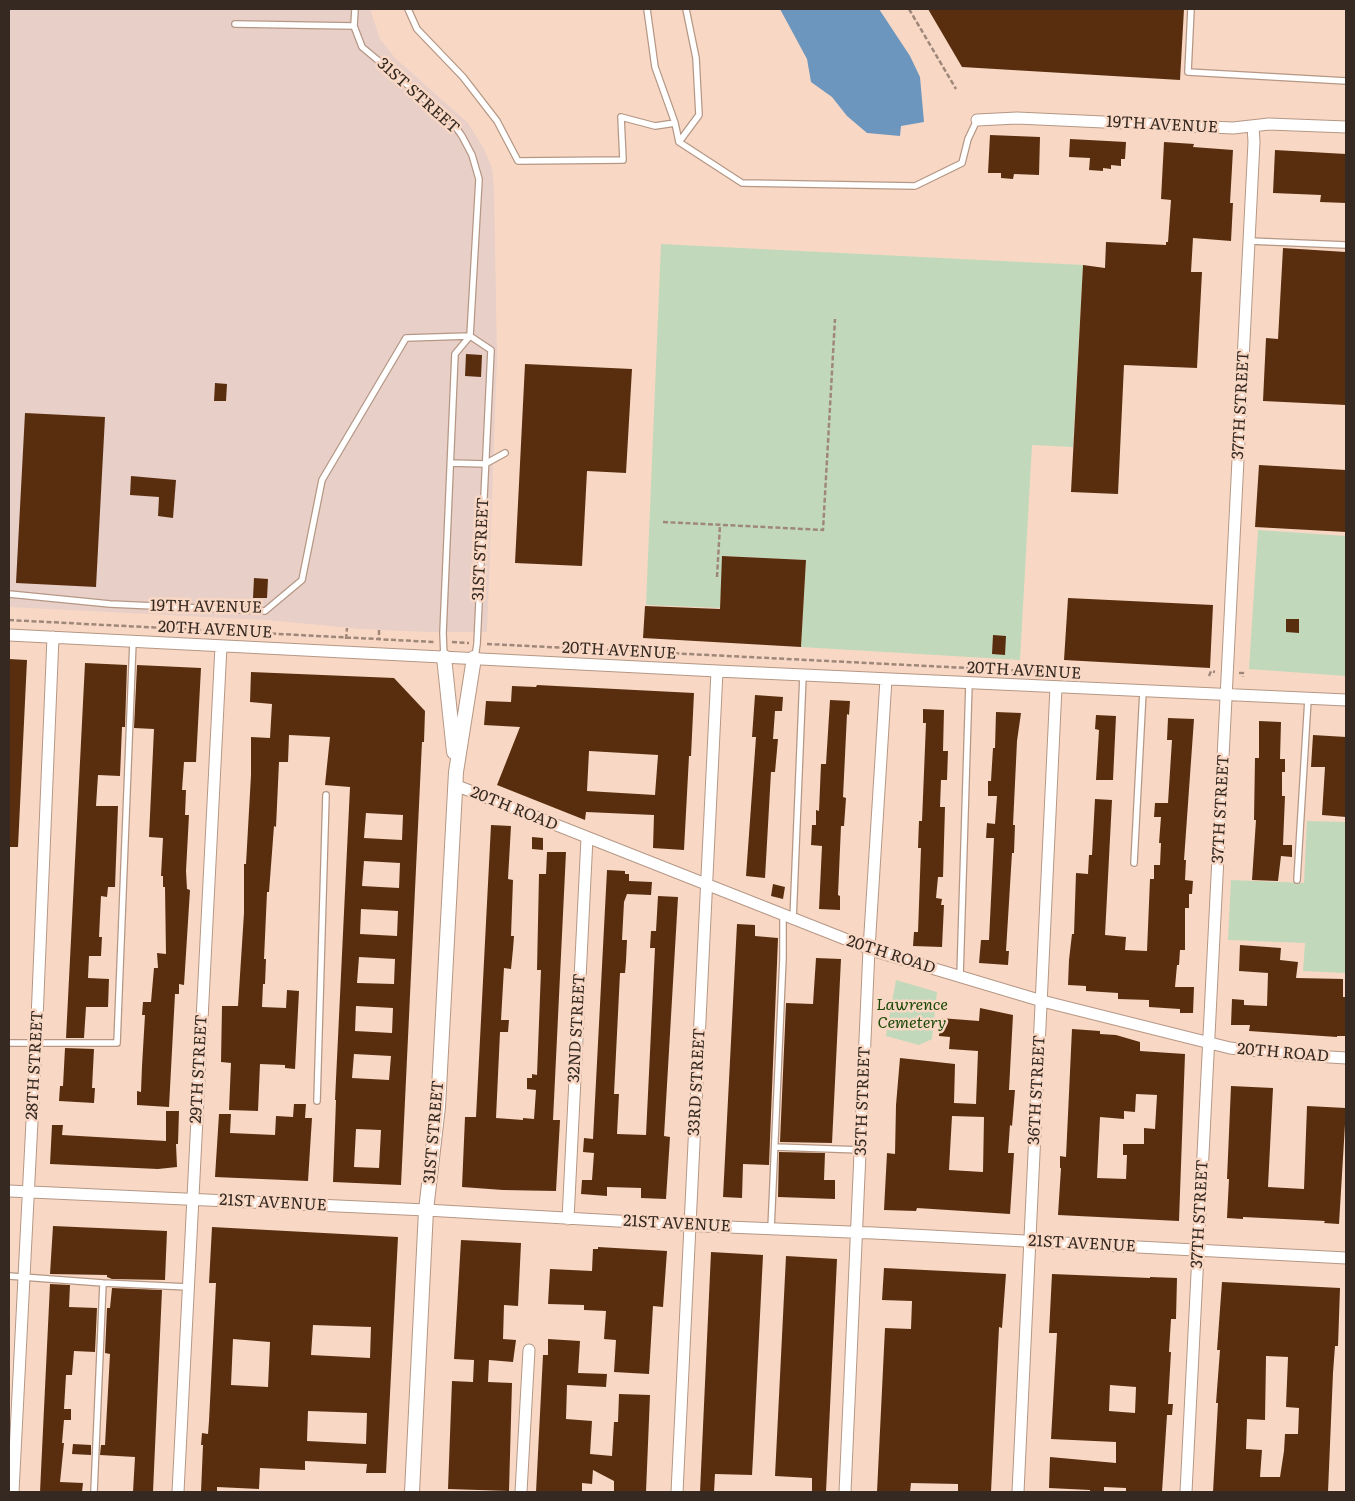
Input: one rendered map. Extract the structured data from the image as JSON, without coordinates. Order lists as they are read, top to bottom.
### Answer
{
  "streets": {
    "street": [
      "31ST STREET",
      "19TH AVENUE",
      "37TH STREET",
      "20TH AVENUE",
      "20TH ROAD",
      "32ND STREET",
      "28TH STREET",
      "29TH STREET",
      "33RD STREET",
      "36TH STREET",
      "35TH STREET",
      "21ST AVENUE"
    ]
  },
  "crossings": [
    ["31ST STREET", "19TH AVENUE"],
    ["31ST STREET", "20TH AVENUE"],
    ["31ST STREET", "20TH ROAD"],
    ["31ST STREET", "21ST AVENUE"],
    ["19TH AVENUE", "37TH STREET"],
    ["37TH STREET", "20TH AVENUE"],
    ["37TH STREET", "20TH ROAD"],
    ["37TH STREET", "21ST AVENUE"],
    ["20TH AVENUE", "28TH STREET"],
    ["20TH AVENUE", "29TH STREET"],
    ["20TH AVENUE", "33RD STREET"],
    ["20TH AVENUE", "36TH STREET"],
    ["20TH AVENUE", "35TH STREET"],
    ["20TH ROAD", "32ND STREET"],
    ["20TH ROAD", "33RD STREET"],
    ["20TH ROAD", "36TH STREET"],
    ["20TH ROAD", "35TH STREET"],
    ["32ND STREET", "21ST AVENUE"],
    ["28TH STREET", "21ST AVENUE"],
    ["29TH STREET", "21ST AVENUE"],
    ["33RD STREET", "21ST AVENUE"],
    ["36TH STREET", "21ST AVENUE"],
    ["35TH STREET", "21ST AVENUE"]
  ],
  "parks": ["Lawrence Cemetery"]
}
